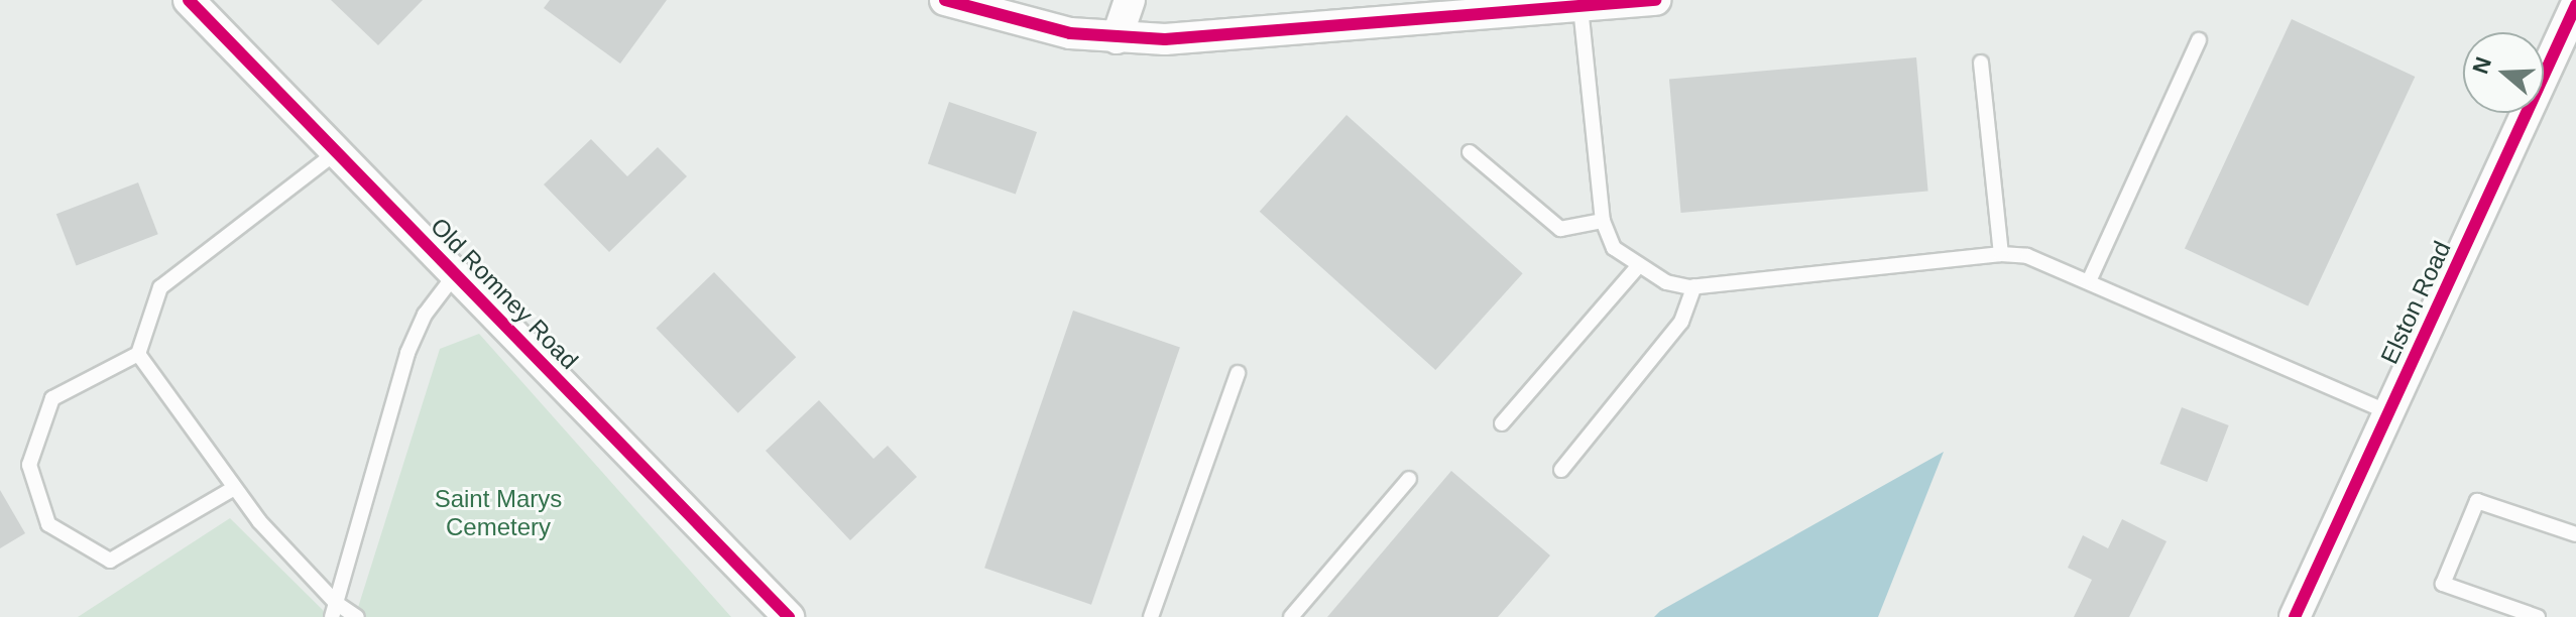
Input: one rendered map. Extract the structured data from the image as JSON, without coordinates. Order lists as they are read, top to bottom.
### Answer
{
  "streets": {
    "street": ["Old Romney Road", "Elston Road"]
  },
  "parks": ["Saint Marys Cemetery"],
  "north": "left"
}
